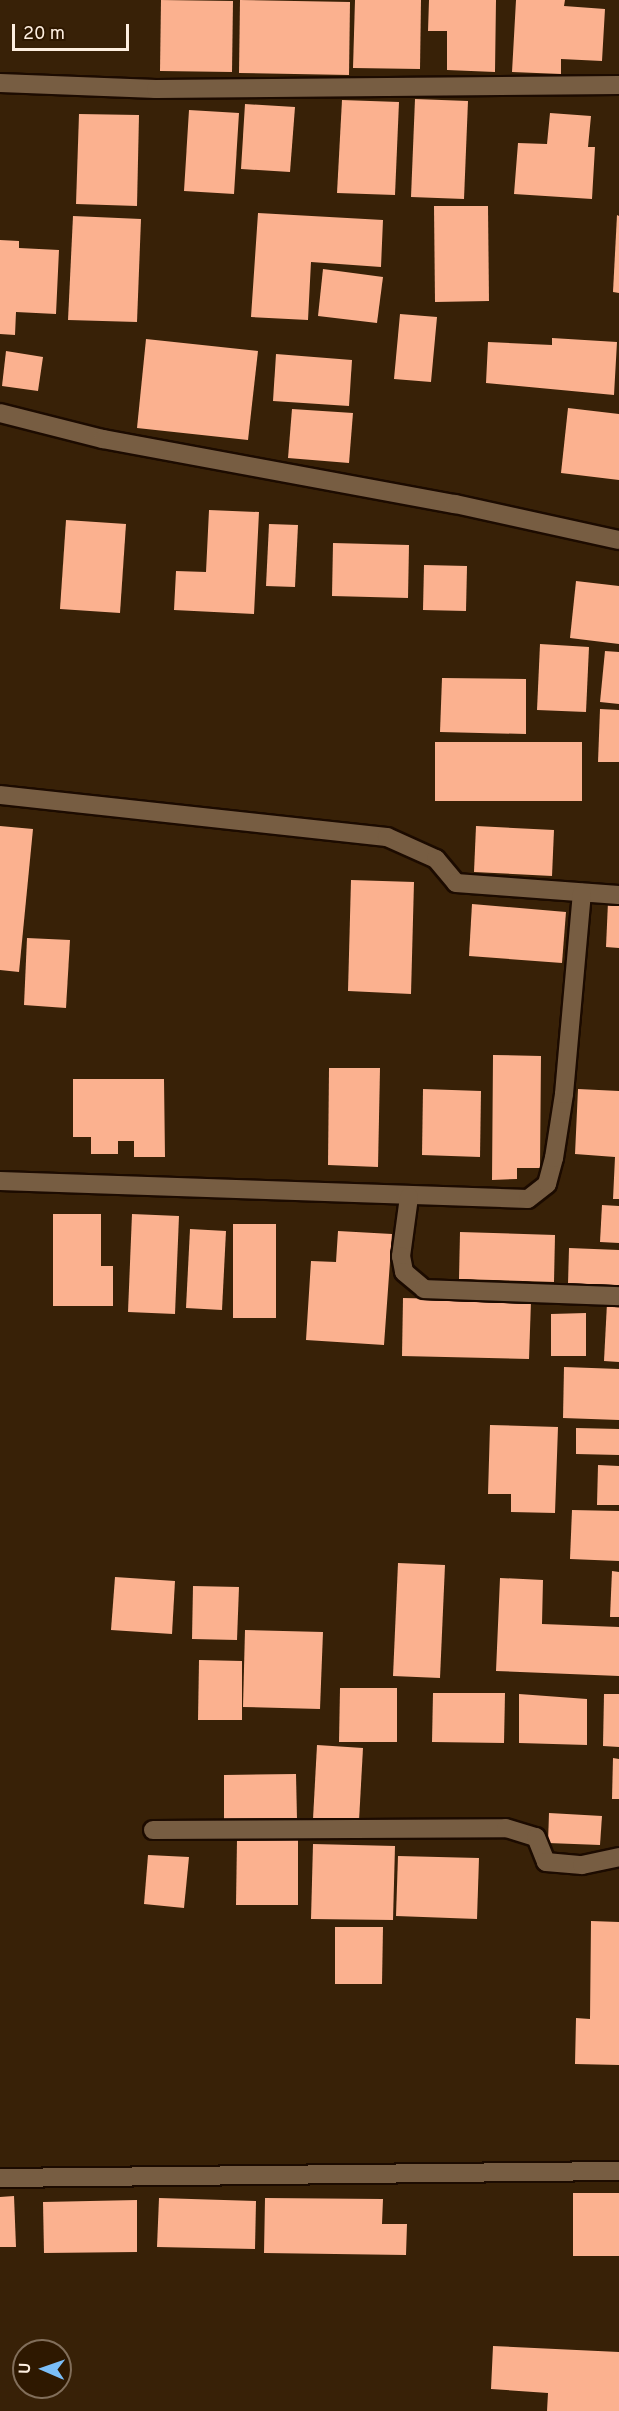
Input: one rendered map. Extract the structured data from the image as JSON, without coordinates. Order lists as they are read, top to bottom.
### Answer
{
  "scale_bar": "20 m",
  "north": "left"
}
